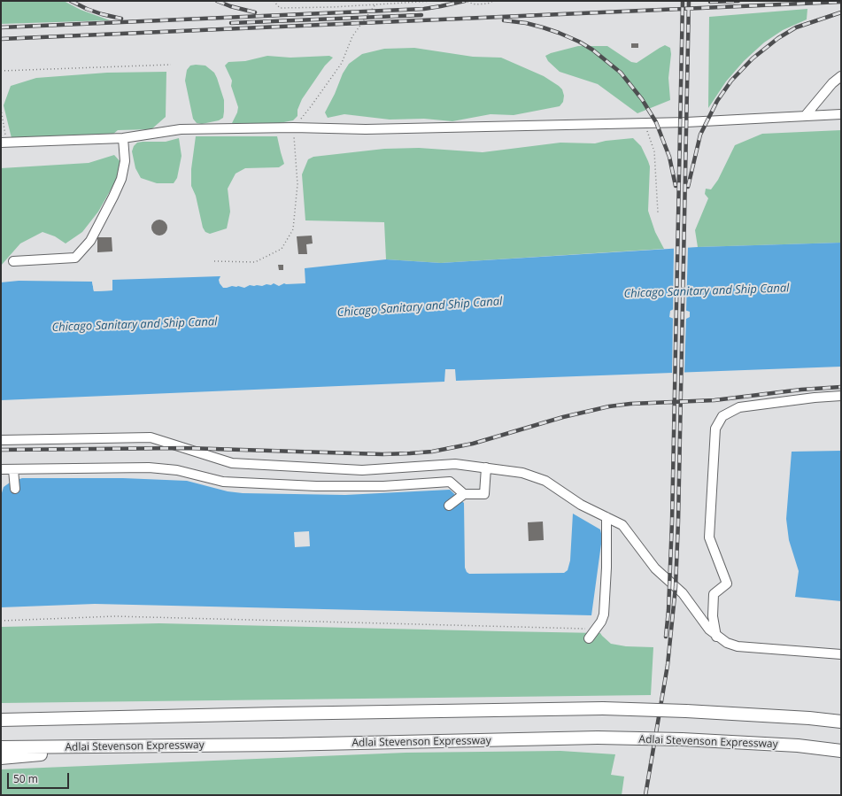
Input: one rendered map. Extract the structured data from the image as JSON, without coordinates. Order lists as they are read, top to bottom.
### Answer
{
  "streets": {
    "highway": ["Adlai Stevenson Expressway"]
  },
  "water": ["Chicago Sanitary and Ship Canal"],
  "scale_bar": "50 m"
}
